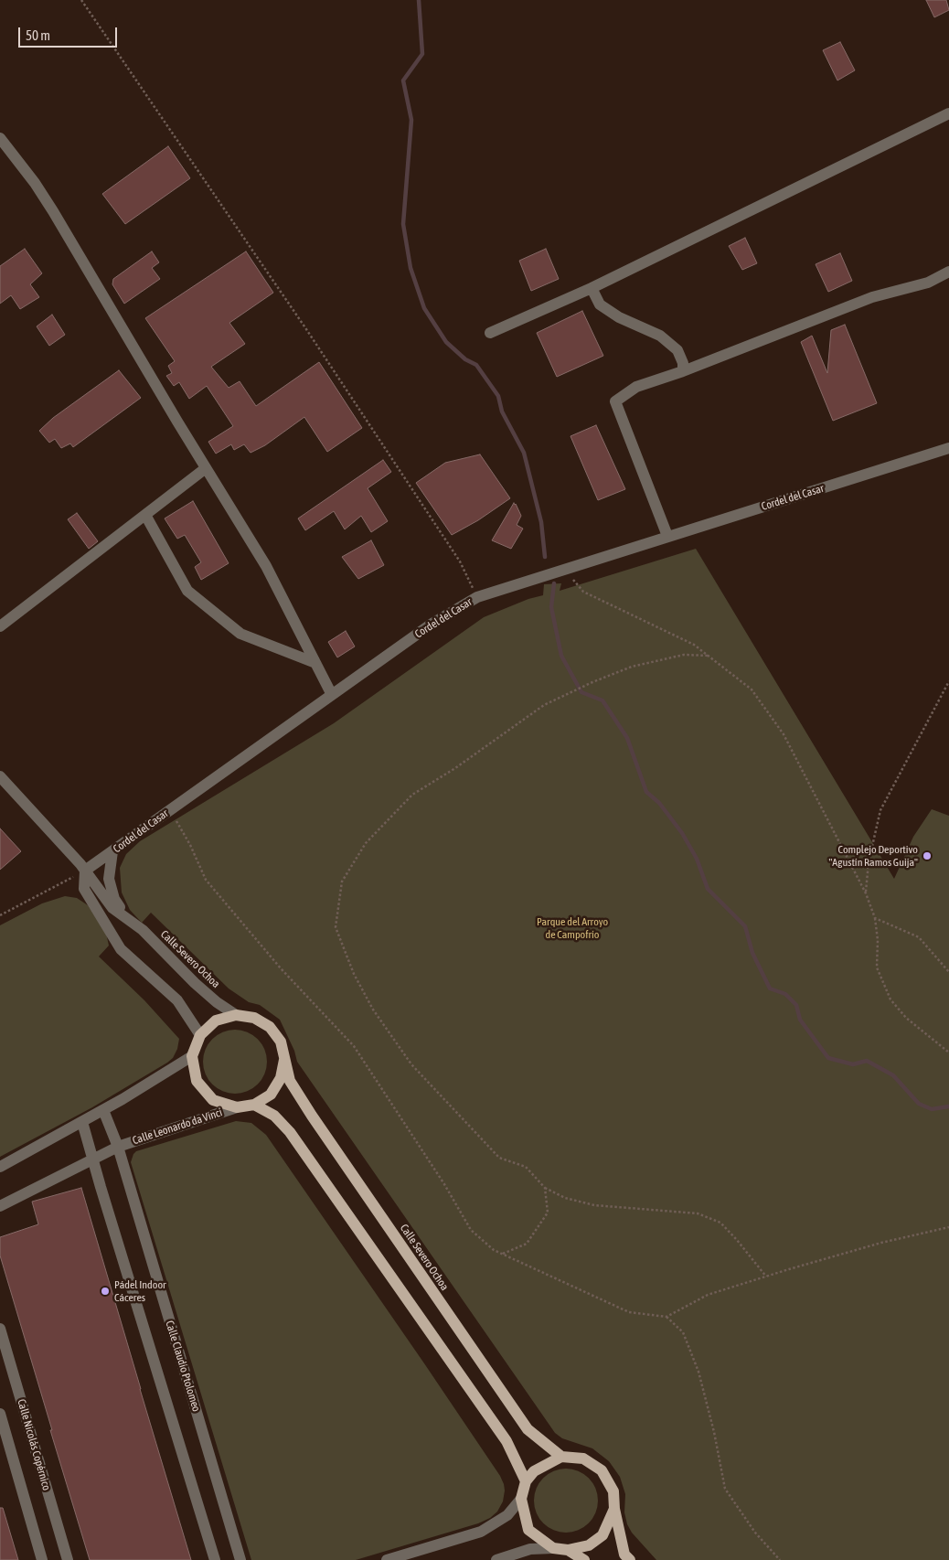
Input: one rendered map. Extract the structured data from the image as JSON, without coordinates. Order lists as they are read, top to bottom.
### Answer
{
  "streets": {
    "main road": ["Calle Severo Ochoa"],
    "street": [
      "Cordel del Casar",
      "Calle Leonardo da Vinci",
      "Calle Claudio Ptolomeo",
      "Calle Nicolás Copérnico"
    ]
  },
  "crossings": [
    ["Cordel del Casar", "Calle Severo Ochoa"],
    ["Calle Severo Ochoa", "Calle Leonardo da Vinci"],
    ["Calle Leonardo da Vinci", "Calle Claudio Ptolomeo"]
  ],
  "parks": ["Parque del Arroyo de Campofrío"],
  "places": ["Complejo Deportivo \"Agustín Ramos Guija\"", "Pádel Indoor Cáceres"],
  "scale_bar": "50 m"
}
